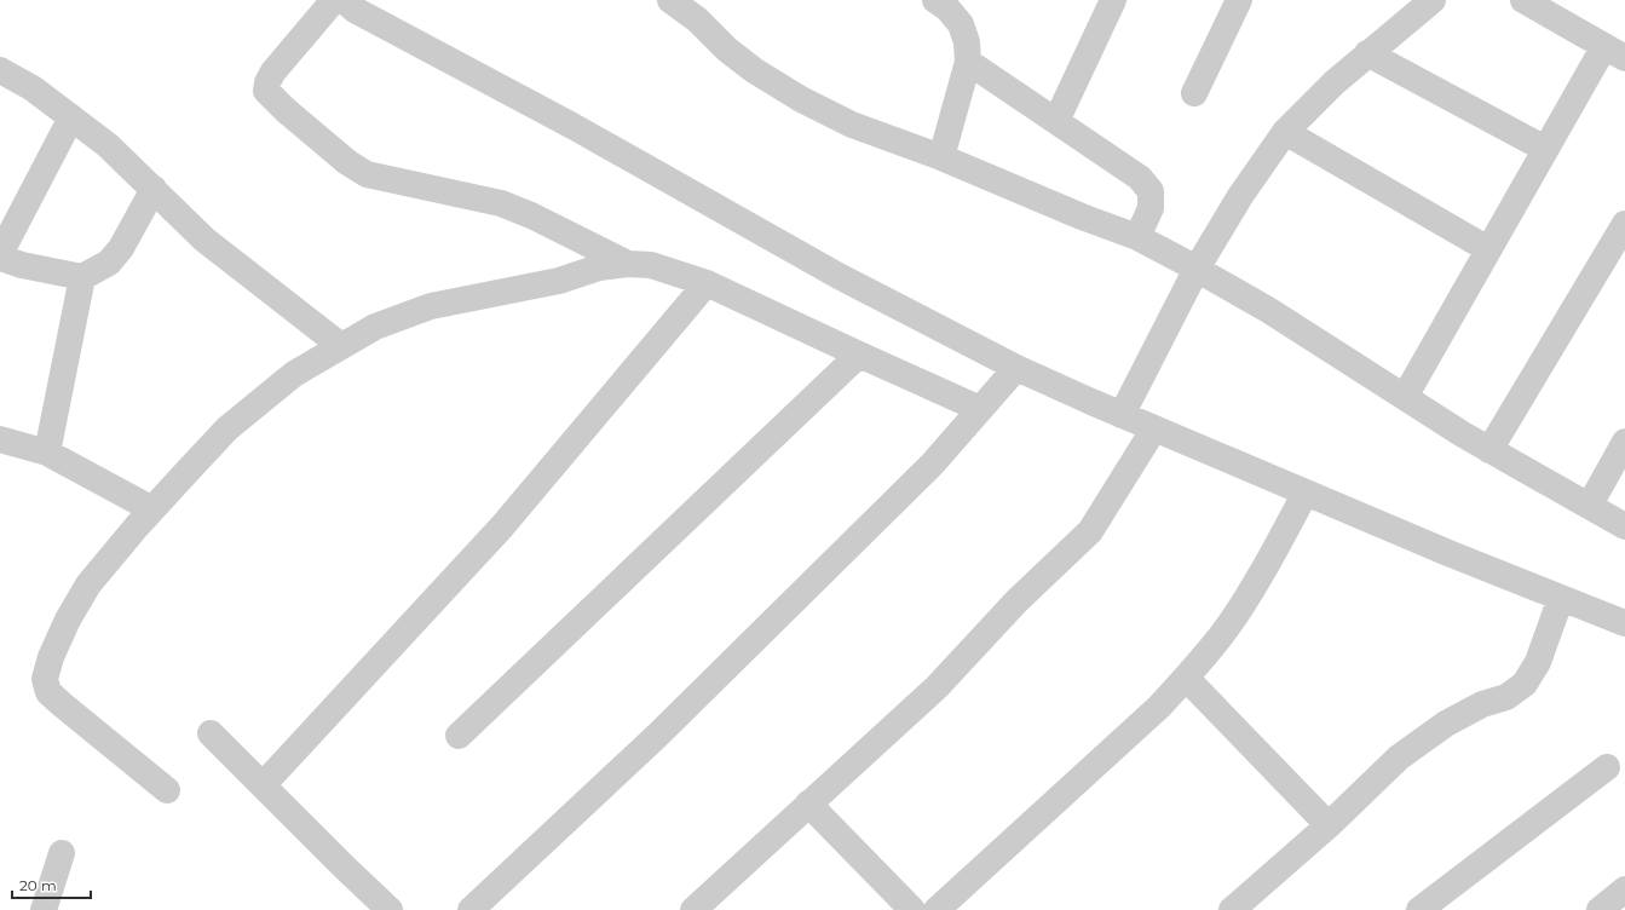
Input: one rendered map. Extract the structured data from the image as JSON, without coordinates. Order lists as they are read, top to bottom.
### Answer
{
  "scale_bar": "20 m"
}
